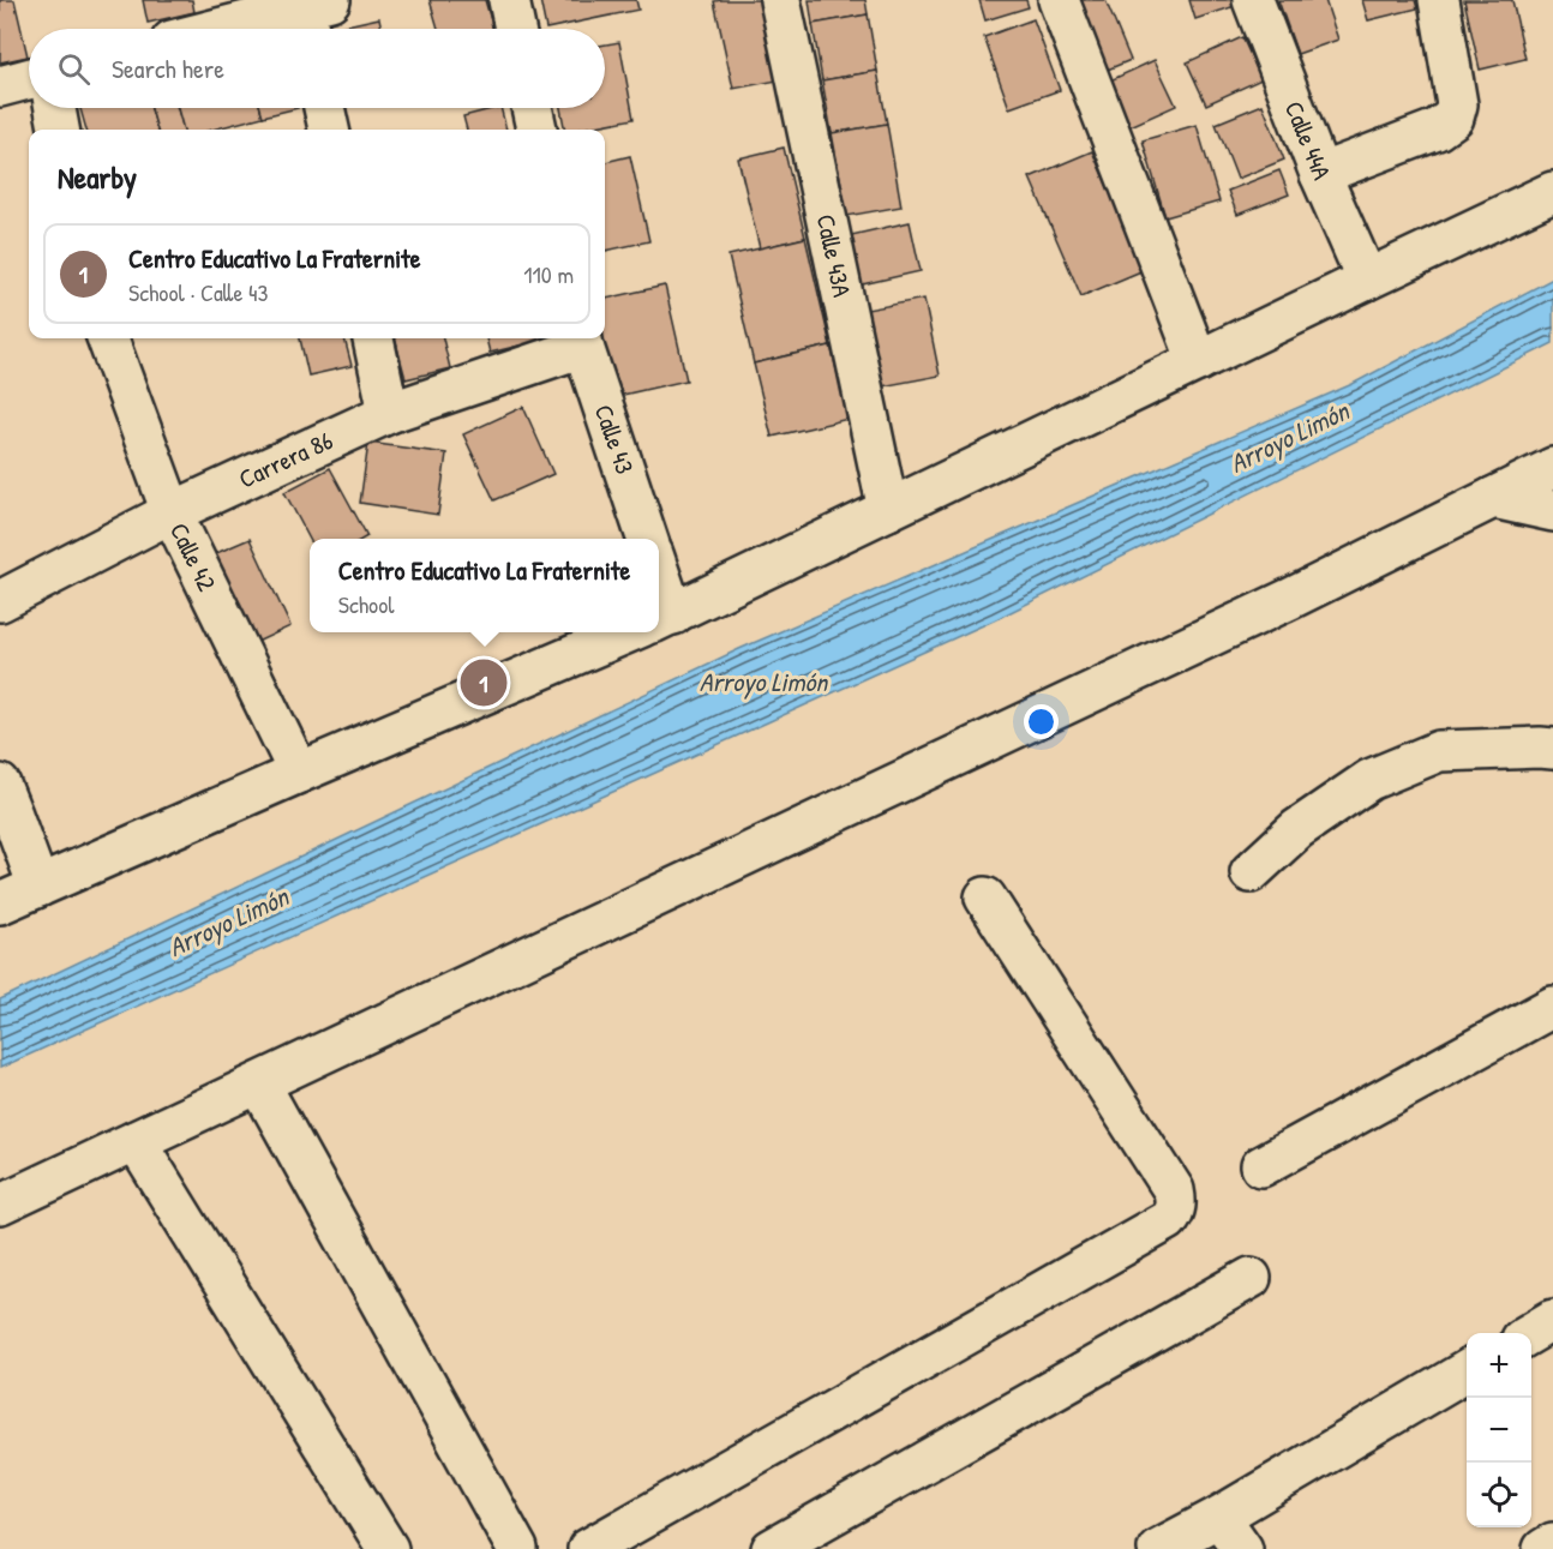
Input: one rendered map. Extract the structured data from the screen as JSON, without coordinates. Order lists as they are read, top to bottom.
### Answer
{
  "streets": {
    "street": [
      "Calle 44A",
      "Calle 43A",
      "Calle 43",
      "Carrera 86",
      "Calle 42"
    ]
  },
  "crossings": [
    ["Calle 43", "Carrera 86"],
    ["Carrera 86", "Calle 42"]
  ],
  "water": ["Arroyo Limón"],
  "page": {
    "search": "Search here",
    "heading": "Nearby",
    "list": [
      {
        "mark": "1",
        "name": "Centro Educativo La Fraternite",
        "note": "School · Calle 43",
        "value": "110 m"
      }
    ],
    "popup": ["Centro Educativo La Fraternite", "School"],
    "pins": "1",
    "map_buttons": ["+", "−"]
  }
}
